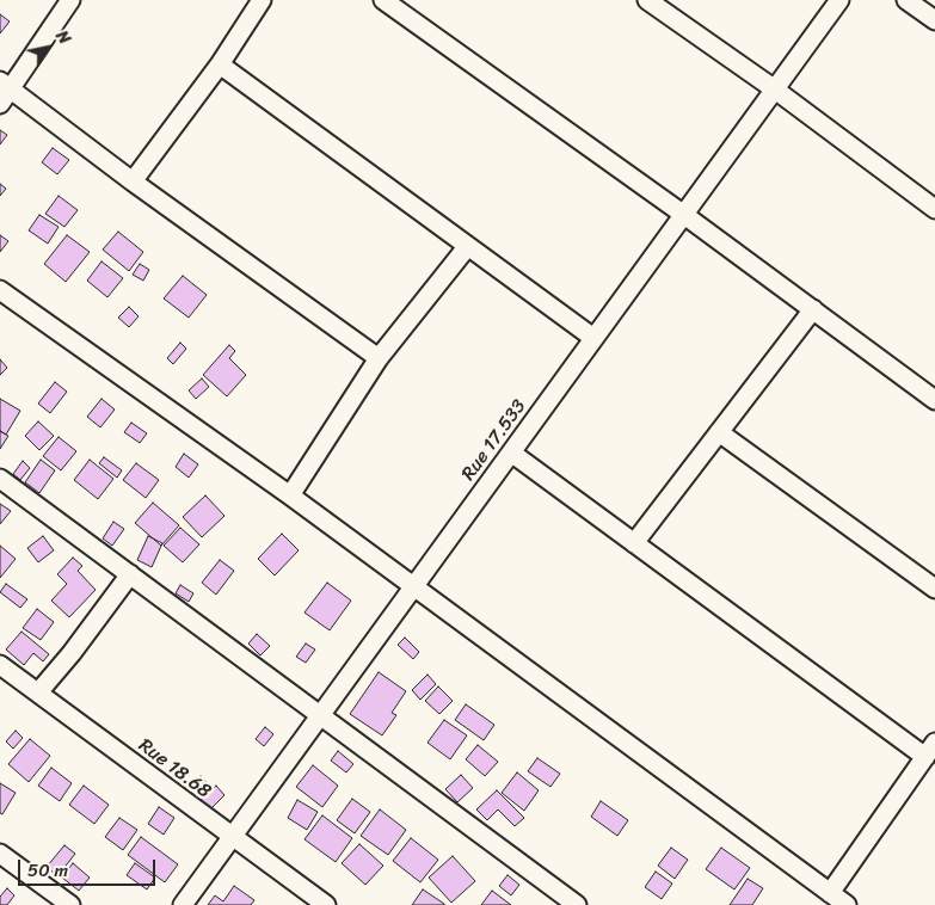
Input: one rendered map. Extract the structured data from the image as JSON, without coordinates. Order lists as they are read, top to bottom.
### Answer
{
  "streets": {
    "street": ["Rue 17.533", "Rue 18.68"]
  },
  "crossings": [
    ["Rue 17.533", "Rue 18.68"]
  ],
  "scale_bar": "50 m",
  "north": "top right"
}
